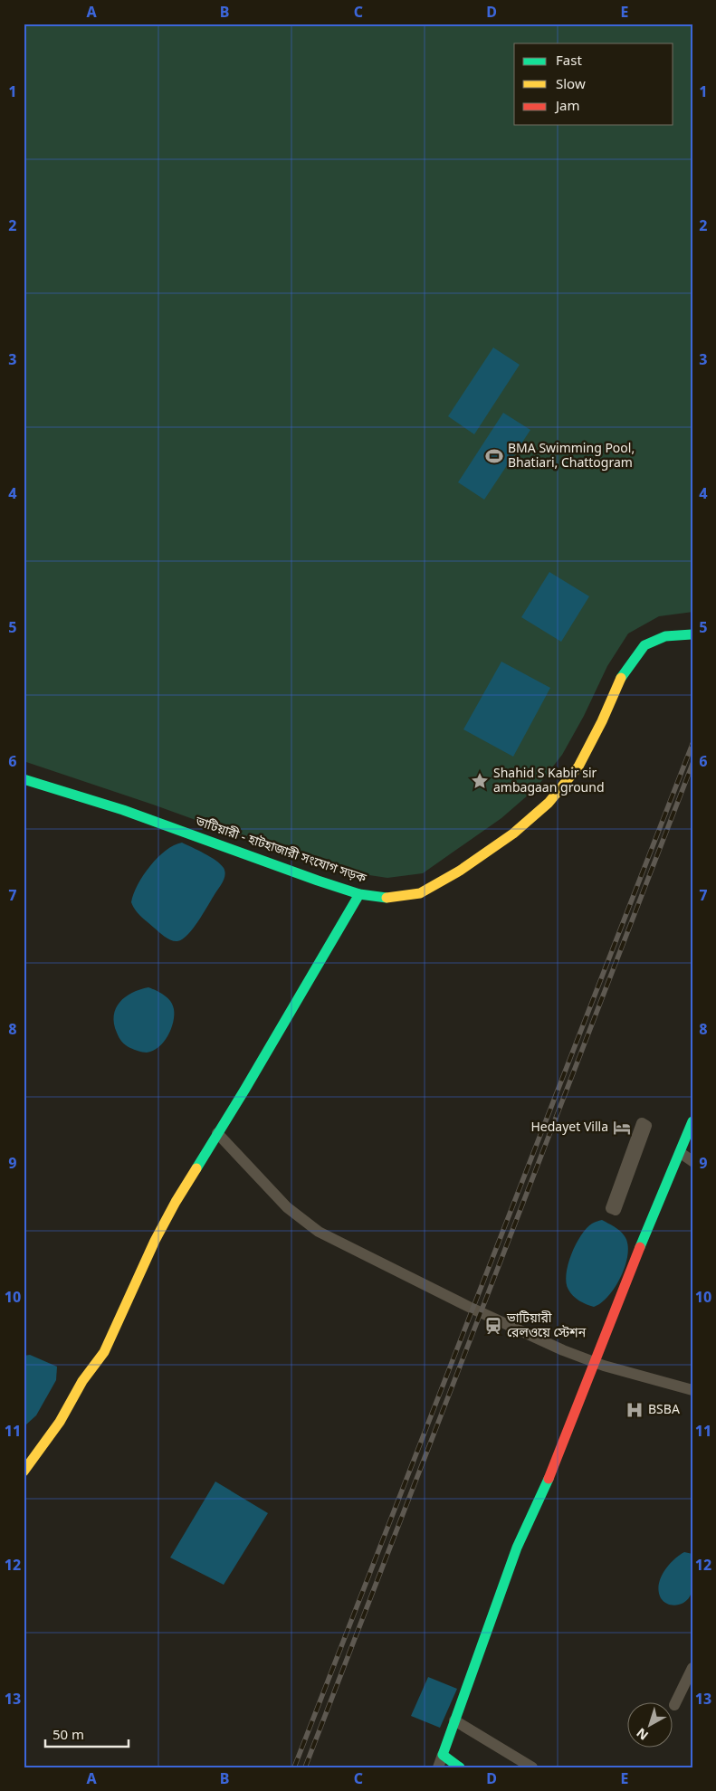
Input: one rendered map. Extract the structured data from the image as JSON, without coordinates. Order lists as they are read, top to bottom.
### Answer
{
  "streets": {
    "street": ["ভাটিয়ারী - হাটহাজারী সংযোগ সড়ক"]
  },
  "places": {
    "sports": ["BMA Swimming Pool, Bhatiari, Chattogram"],
    "place": ["Shahid S Kabir sir ambagaan ground"],
    "hotel": ["Hedayet Villa"],
    "station": ["ভাটিয়ারী রেলওয়ে স্টেশন"],
    "hospital": ["BSBA"]
  },
  "legend": ["Fast", "Slow", "Jam"],
  "scale_bar": "50 m",
  "north": "bottom left",
  "grid": {
    "columns": [
      "A",
      "B",
      "C",
      "D",
      "E"
    ],
    "rows": [
      "1",
      "2",
      "3",
      "4",
      "5",
      "6",
      "7",
      "8",
      "9",
      "10",
      "11",
      "12",
      "13"
    ]
  }
}
